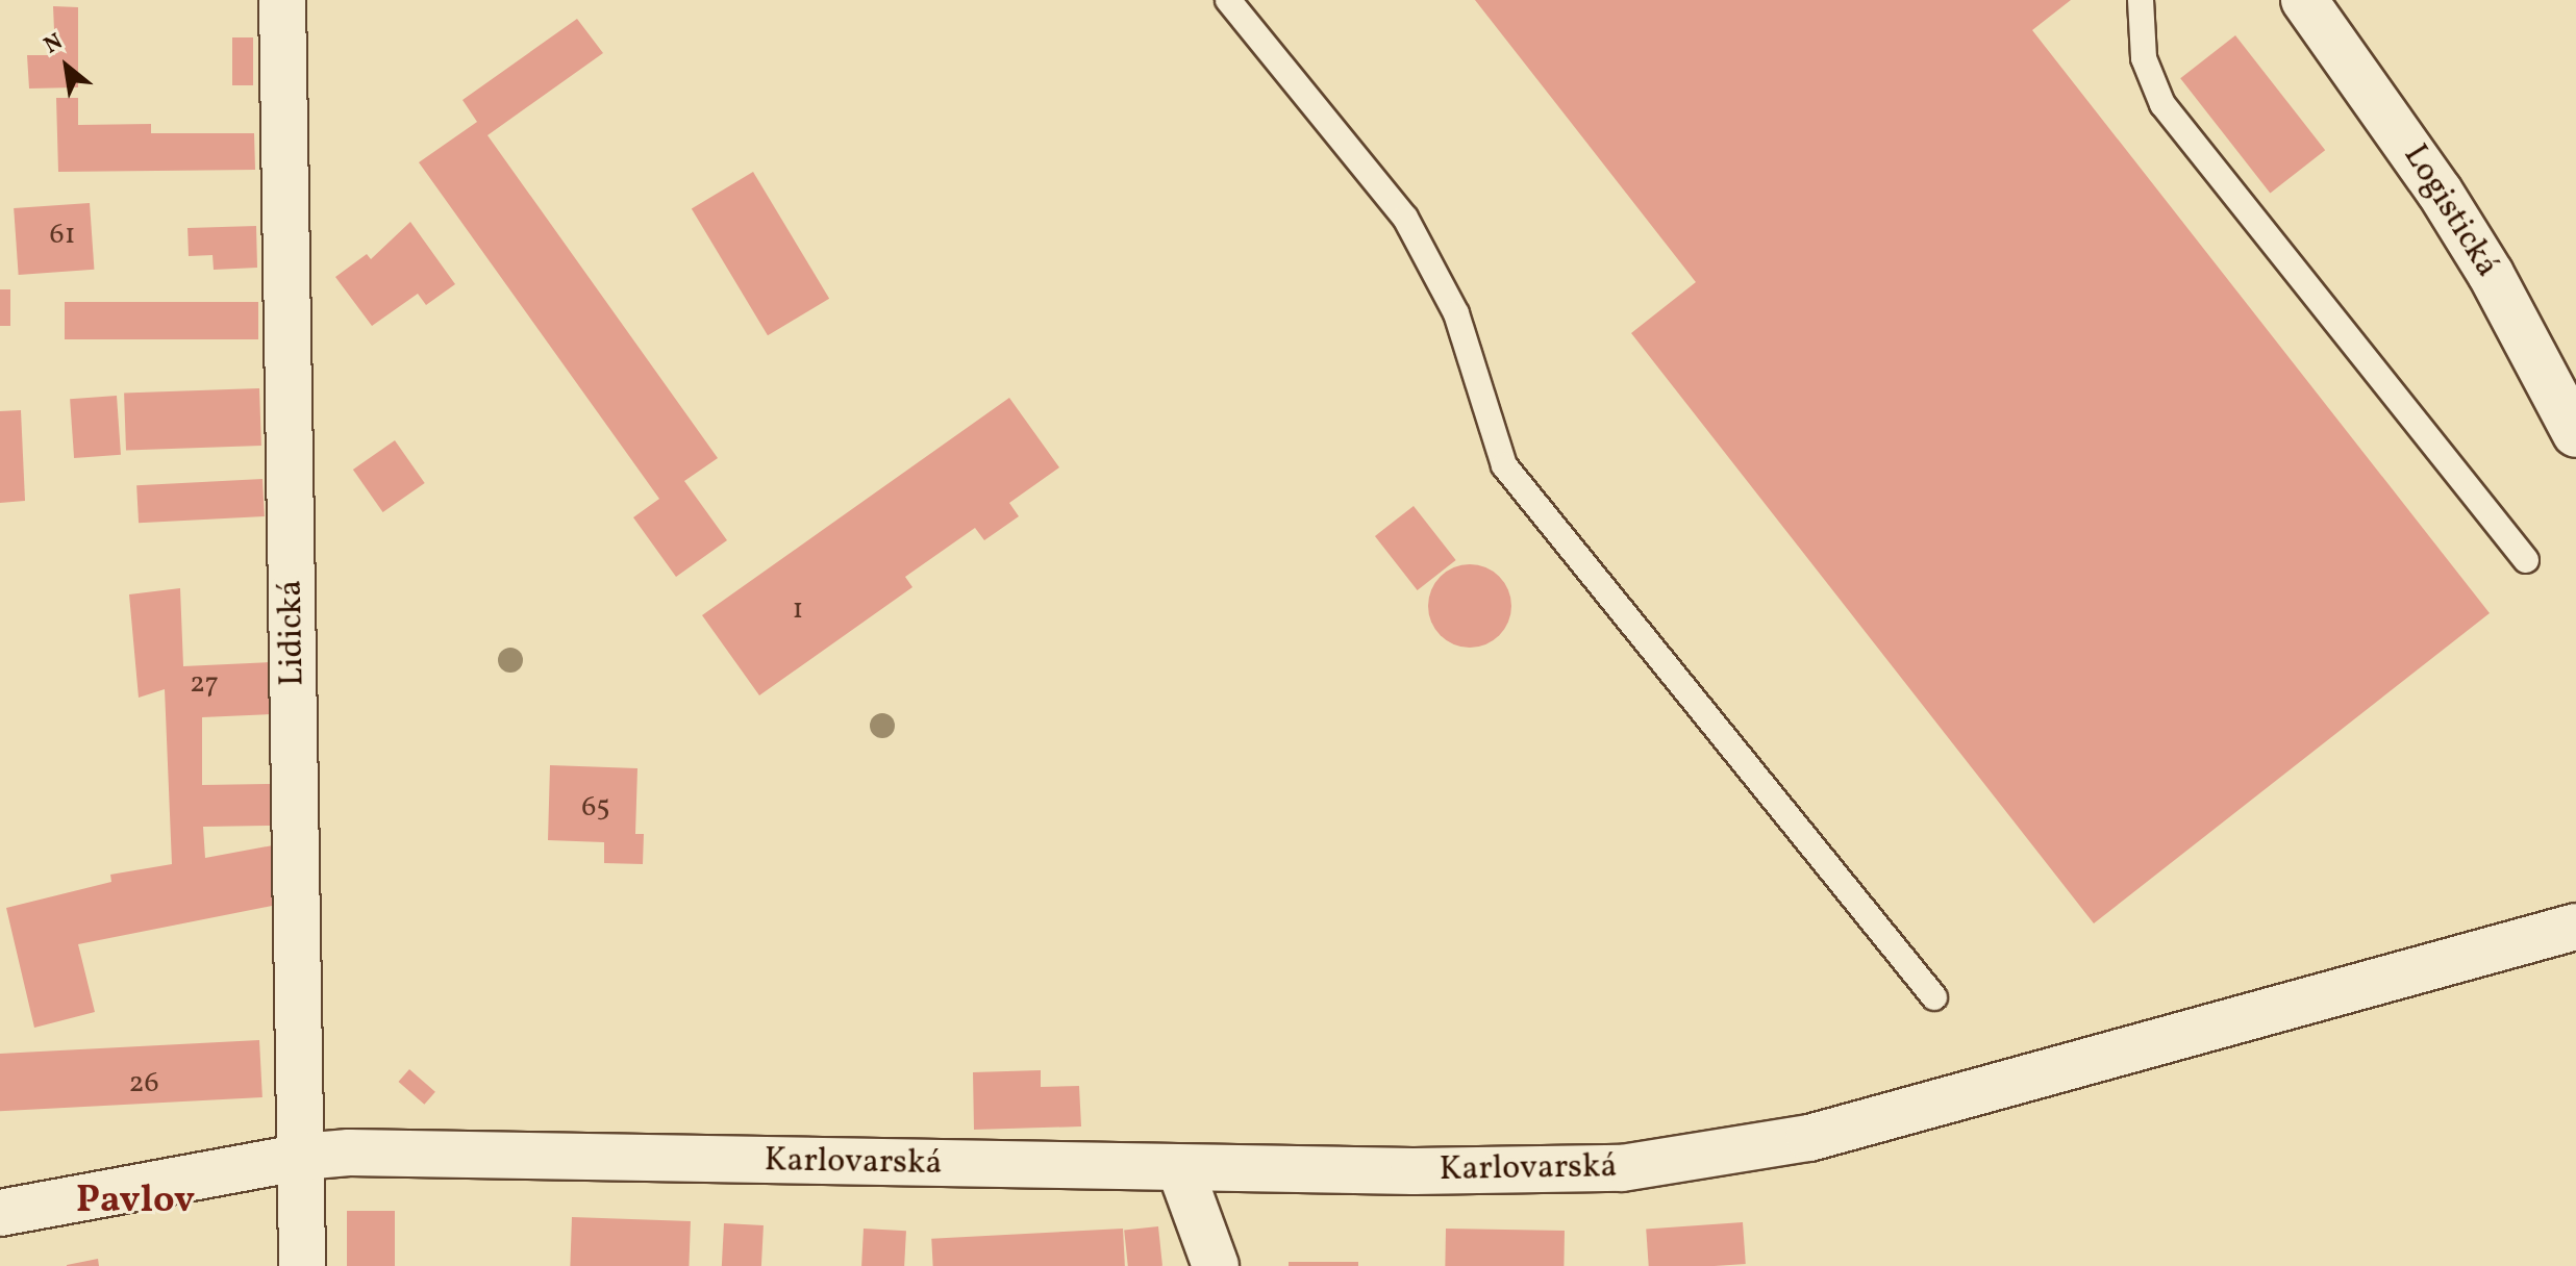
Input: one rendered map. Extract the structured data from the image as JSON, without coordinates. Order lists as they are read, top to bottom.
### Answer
{
  "streets": {
    "street": ["Logistická", "Lidická", "Karlovarská"]
  },
  "crossings": [
    ["Lidická", "Karlovarská"]
  ],
  "districts": ["Pavlov"],
  "house_numbers": [
    "61",
    "1",
    "27",
    "65",
    "26"
  ],
  "north": "top left"
}
